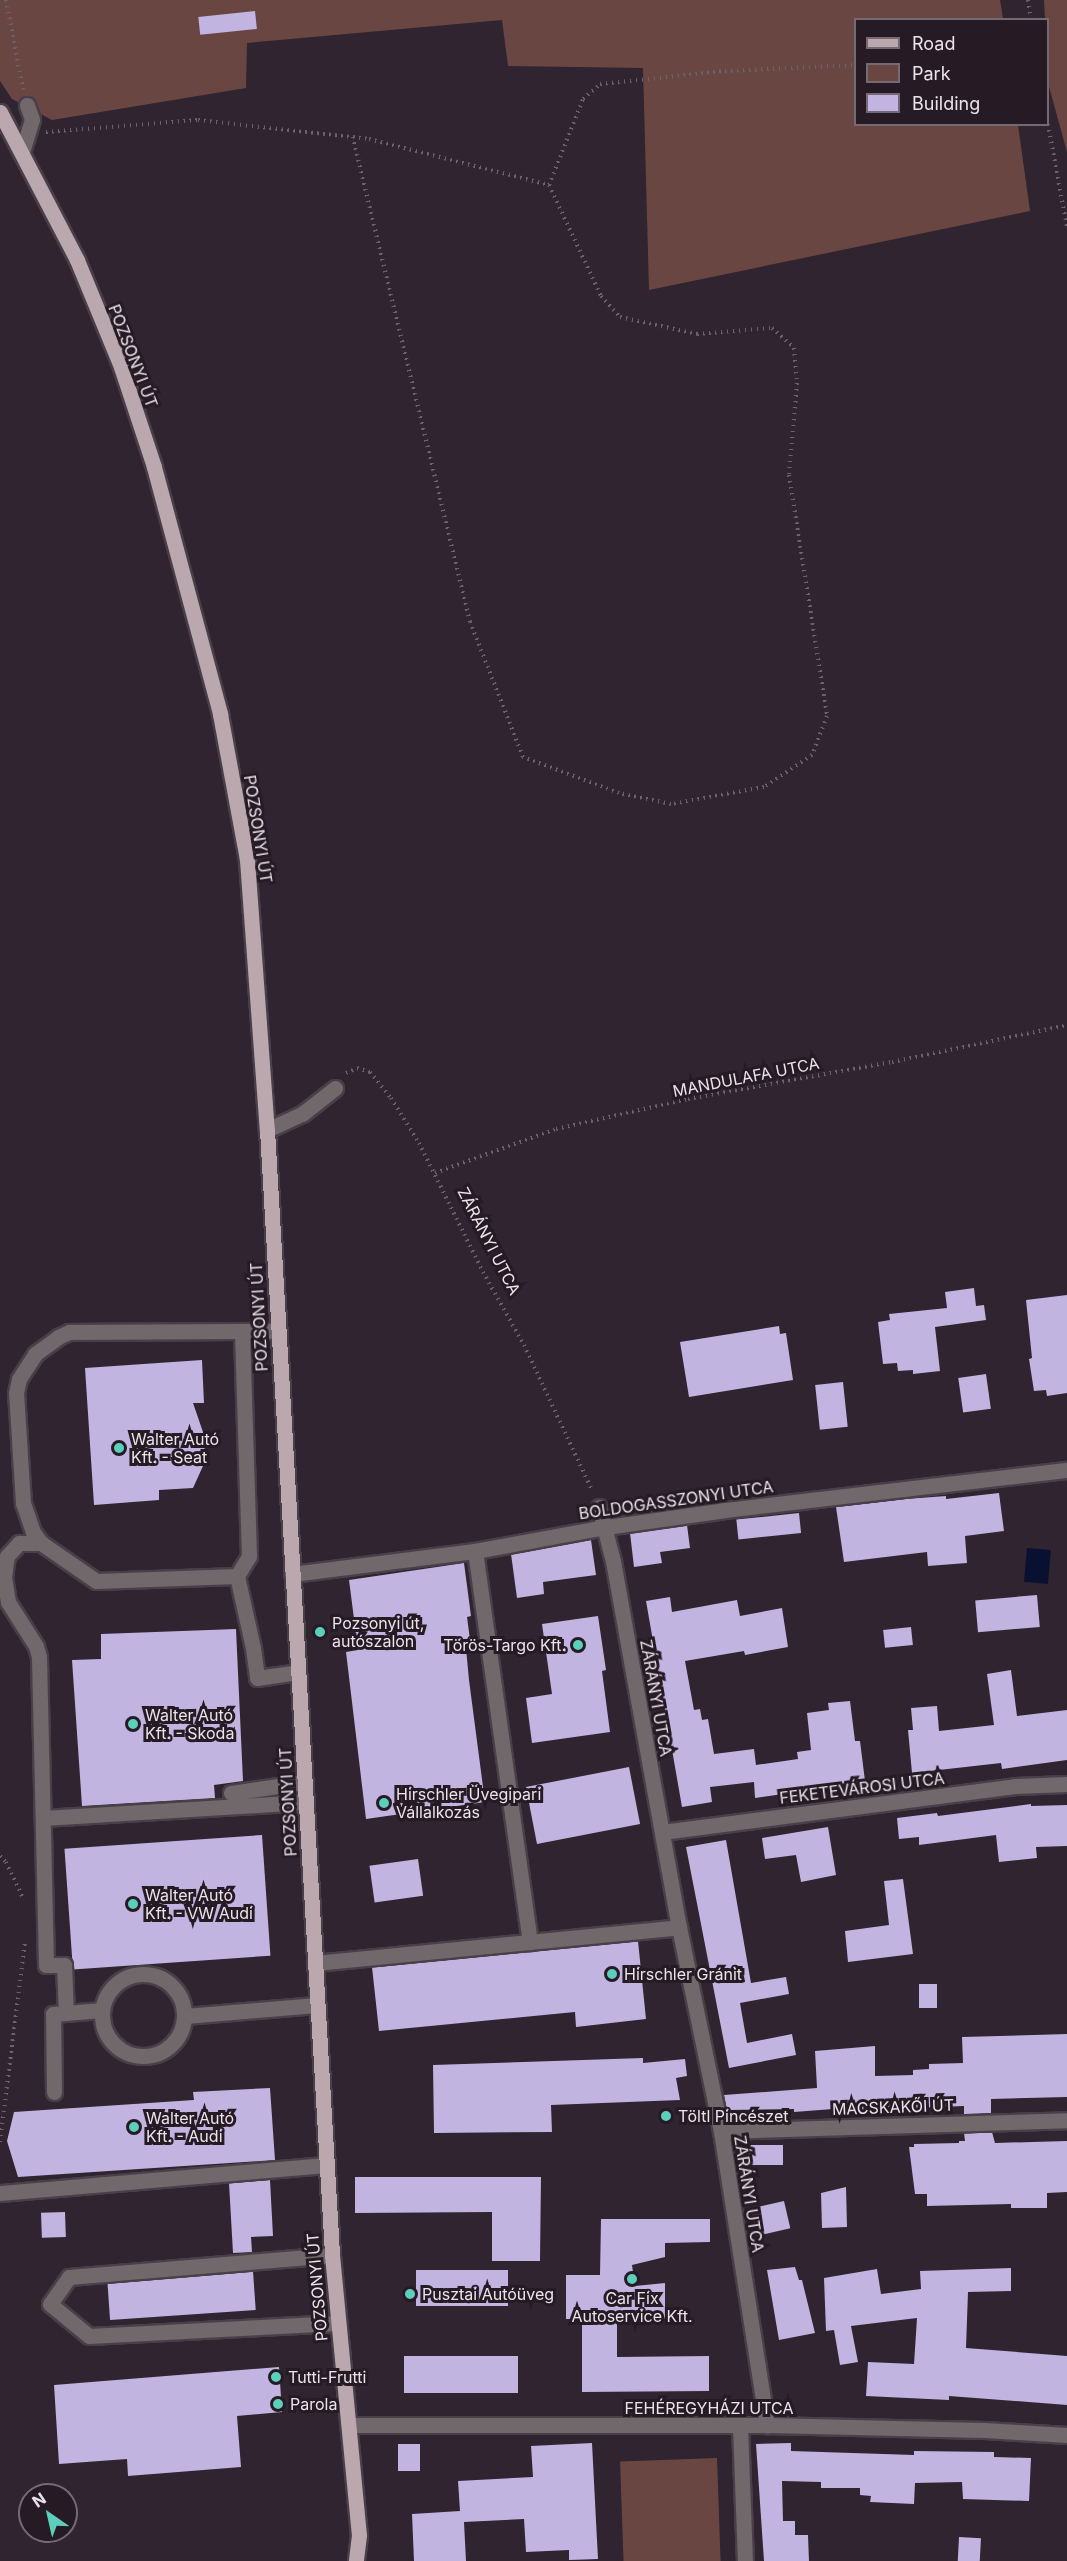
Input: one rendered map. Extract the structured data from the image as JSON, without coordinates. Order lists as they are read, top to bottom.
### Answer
{
  "streets": {
    "main road": ["POZSONYI ÚT"],
    "street": [
      "ZÁRÁNYI UTCA",
      "BOLDOGASSZONYI UTCA",
      "FEKETEVÁROSI UTCA",
      "MACSKAKŐI ÚT",
      "FEHÉREGYHÁZI UTCA"
    ],
    "path": ["MANDULAFA UTCA"]
  },
  "crossings": [
    ["POZSONYI ÚT", "BOLDOGASSZONYI UTCA"],
    ["POZSONYI ÚT", "FEHÉREGYHÁZI UTCA"],
    ["MANDULAFA UTCA", "ZÁRÁNYI UTCA"],
    ["ZÁRÁNYI UTCA", "BOLDOGASSZONYI UTCA"],
    ["ZÁRÁNYI UTCA", "FEKETEVÁROSI UTCA"],
    ["ZÁRÁNYI UTCA", "MACSKAKŐI ÚT"],
    ["ZÁRÁNYI UTCA", "FEHÉREGYHÁZI UTCA"]
  ],
  "places": [
    "Walter Autó Kft. - Seat",
    "Pozsonyi út, autószalon",
    "Törös-Targo Kft.",
    "Walter Autó Kft. - Skoda",
    "Hirschler Üvegipari Vállalkozás",
    "Walter Autó Kft. - VW Audi",
    "Hirschler Gránit",
    "Töltl Pincészet",
    "Walter Autó Kft. - Audi",
    "Car Fix Autoservice Kft.",
    "Pusztai Autóüveg",
    "Tutti-Frutti",
    "Parola"
  ],
  "legend": ["Road", "Park", "Building"],
  "north": "top left"
}
